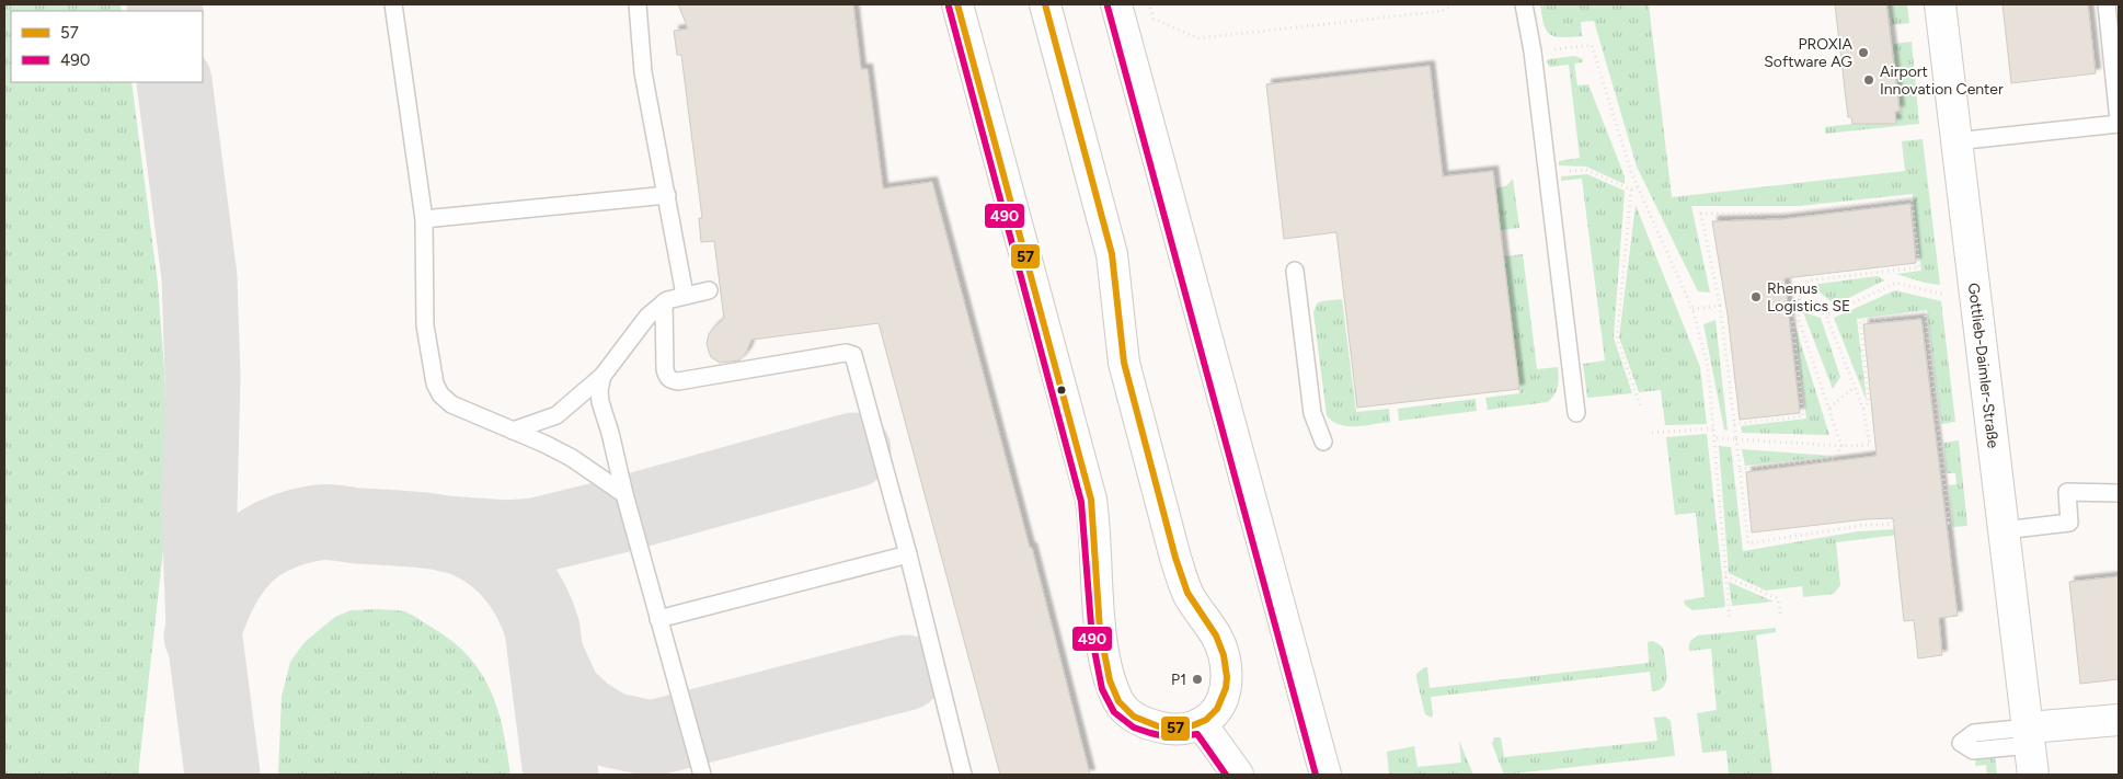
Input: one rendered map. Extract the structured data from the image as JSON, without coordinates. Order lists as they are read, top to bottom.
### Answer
{
  "streets": {
    "street": ["Gottlieb-Daimler-Straße"]
  },
  "places": [
    "PROXIA Software AG",
    "Airport Innovation Center",
    "Rhenus Logistics SE",
    "P1"
  ],
  "lines": ["transit line 57", "transit line 490"],
  "legend": ["57", "490"]
}
